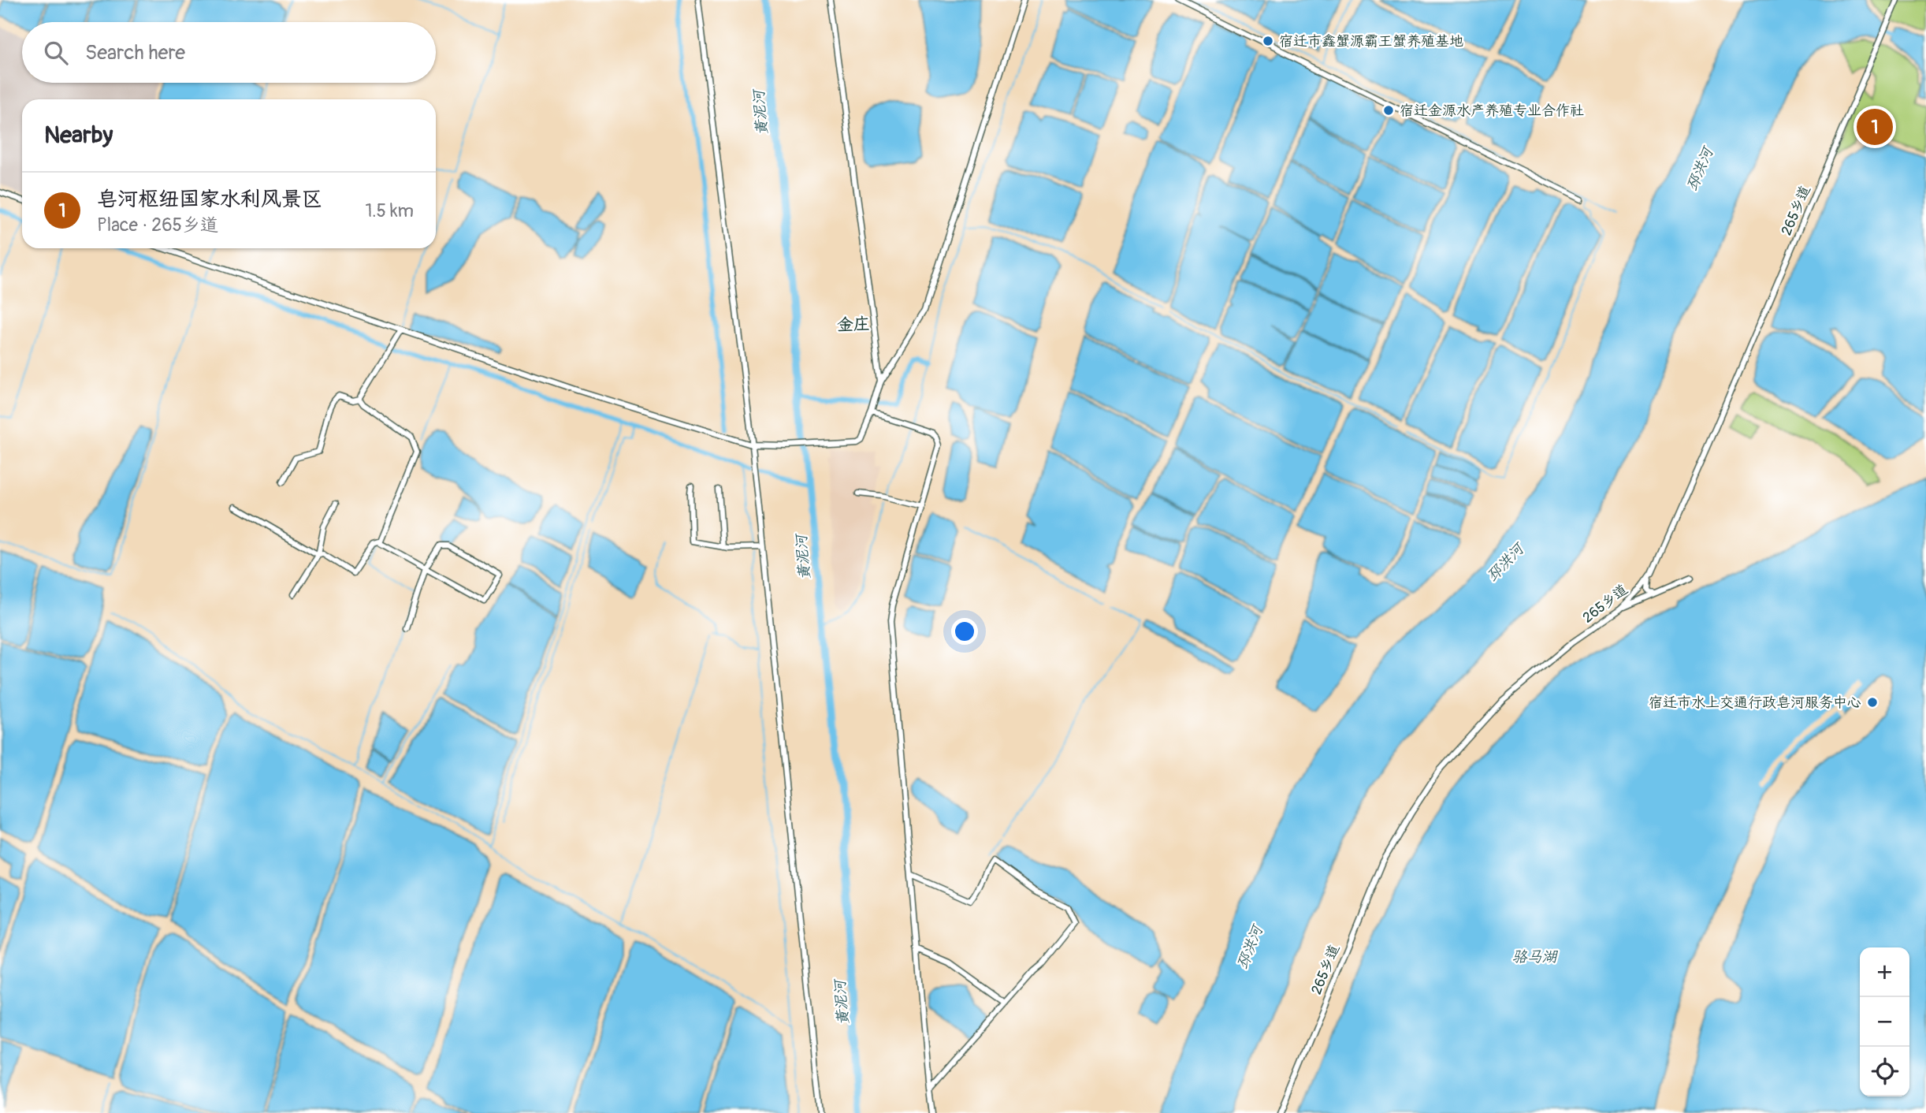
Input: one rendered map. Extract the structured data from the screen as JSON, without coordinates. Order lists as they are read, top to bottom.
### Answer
{
  "streets": {
    "street": ["265乡道"]
  },
  "districts": ["金庄"],
  "water": ["黄泥河", "邳洪河", "骆马湖"],
  "places": ["宿迁市鑫蟹源霸王蟹养殖基地", "宿迁金源水产养殖专业合作社", "宿迁市水上交通行政皂河服务中心"],
  "page": {
    "search": "Search here",
    "heading": "Nearby",
    "pins": "1",
    "list": [
      {
        "mark": "1",
        "name": "皂河枢纽国家水利风景区",
        "note": "Place · 265乡道",
        "value": "1.5 km"
      }
    ],
    "map_buttons": ["+", "−"]
  }
}
